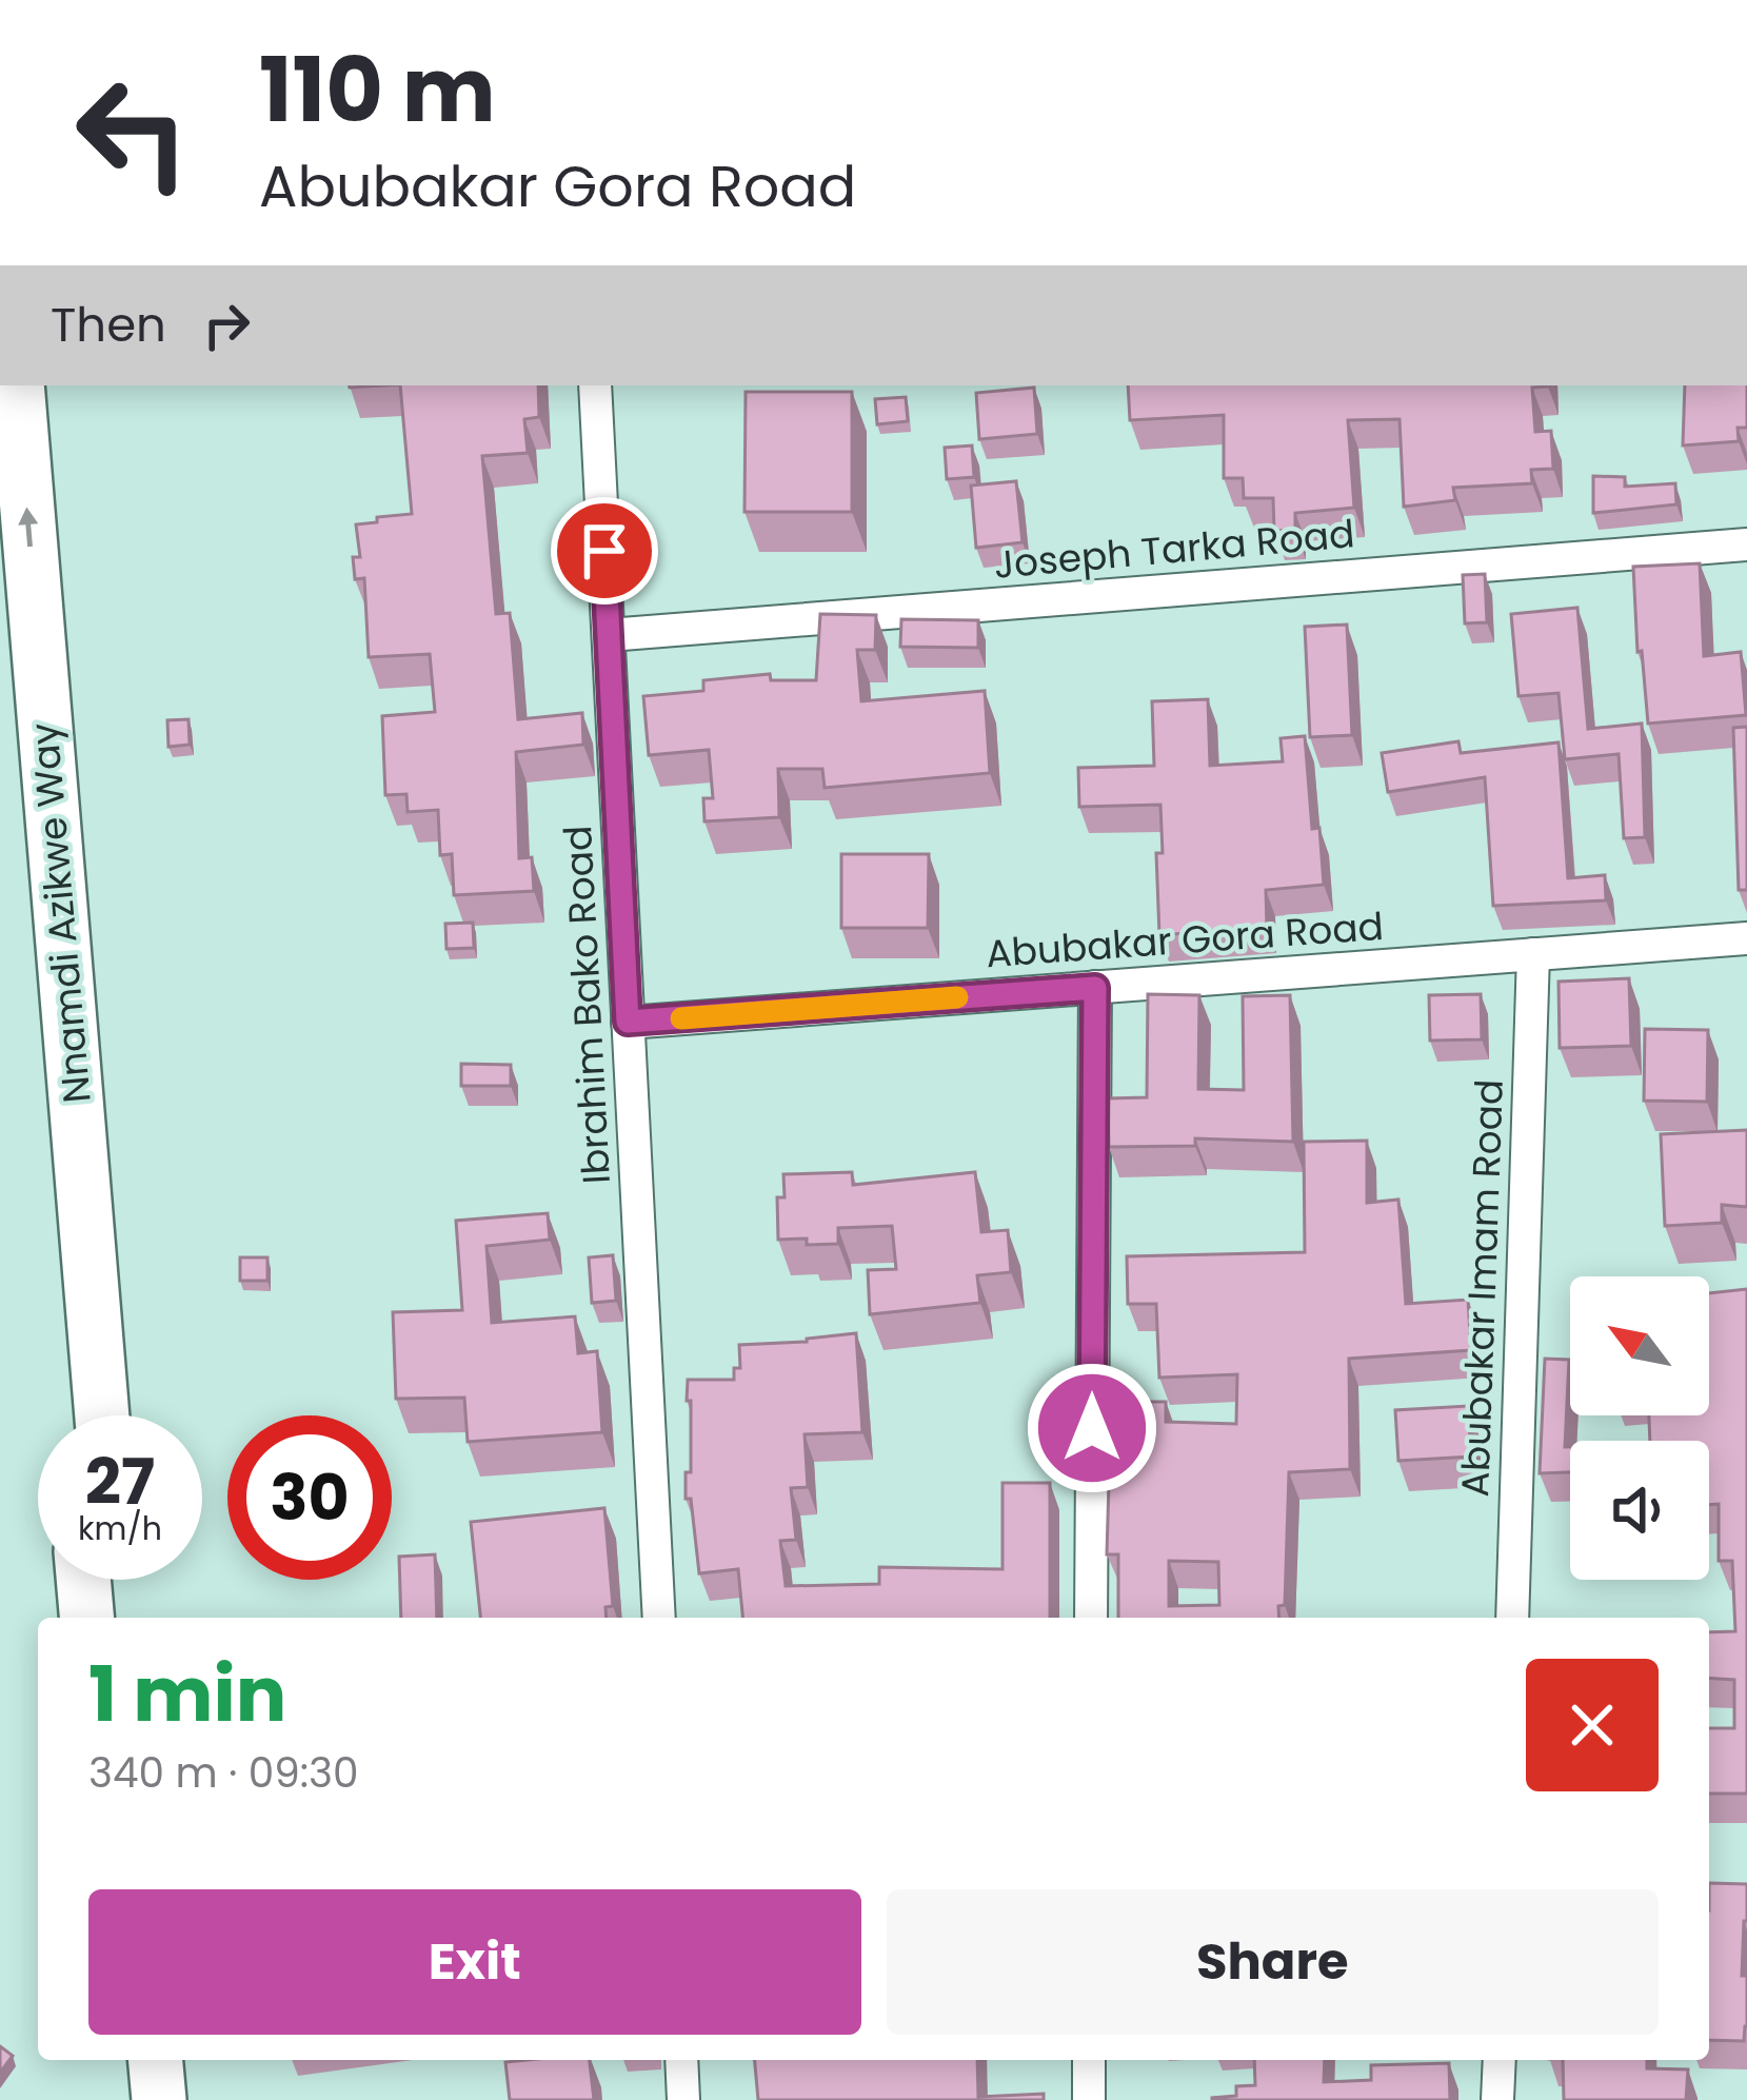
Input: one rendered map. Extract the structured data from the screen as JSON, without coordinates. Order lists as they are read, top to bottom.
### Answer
{
  "streets": {
    "highway": ["Nnamdi Azikwe Way"],
    "street": [
      "Joseph Tarka Road",
      "Abubakar Gora Road",
      "Ibrahim Bako Road",
      "Abubakar Imam Road"
    ]
  },
  "crossings": [
    ["Joseph Tarka Road", "Ibrahim Bako Road"],
    ["Abubakar Gora Road", "Ibrahim Bako Road"],
    ["Abubakar Gora Road", "Abubakar Imam Road"]
  ],
  "north": "top left",
  "page": {
    "turn": ["110 m", "Abubakar Gora Road"],
    "then": "Then",
    "speed": "27 km/h",
    "limit": "30",
    "heading": ["1 min", "340 m · 09:30"],
    "buttons": ["Exit", "Share"]
  }
}
